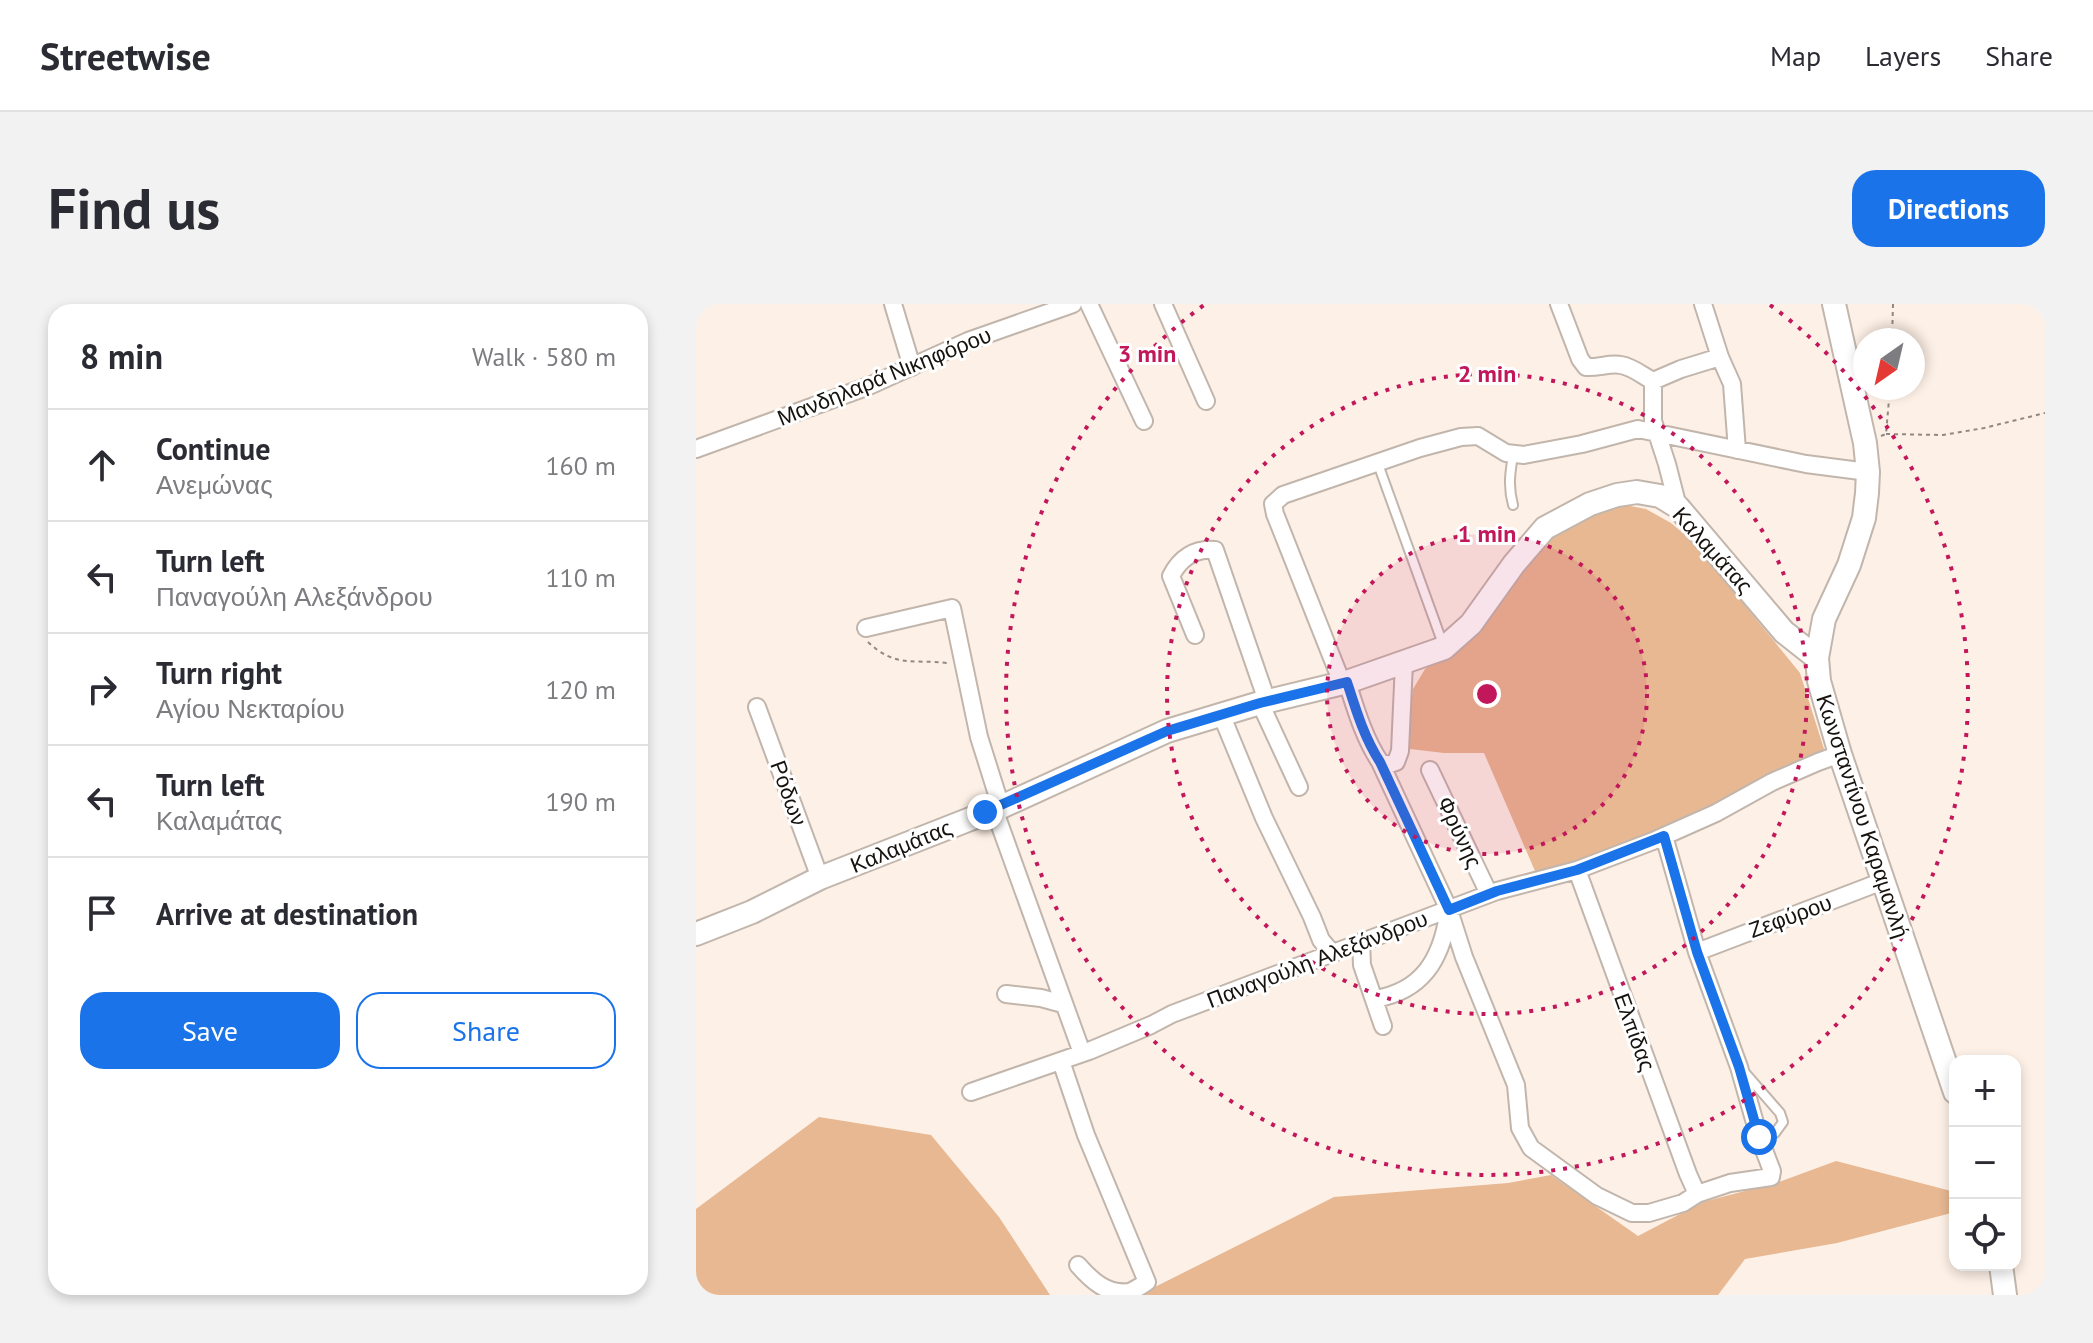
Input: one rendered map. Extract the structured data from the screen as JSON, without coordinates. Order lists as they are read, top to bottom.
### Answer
{
  "streets": {
    "street": [
      "Μανδηλαρά Νικηφόρου",
      "Καλαμάτας",
      "Ρόδων",
      "Κωνσταντίνου Καραμανλή",
      "Φρύνης",
      "Ζεφύρου",
      "Παναγούλη Αλεξάνδρου",
      "Ελπίδας"
    ]
  },
  "crossings": [
    ["Καλαμάτας", "Ρόδων"],
    ["Καλαμάτας", "Κωνσταντίνου Καραμανλή"],
    ["Κωνσταντίνου Καραμανλή", "Ζεφύρου"],
    ["Κωνσταντίνου Καραμανλή", "Παναγούλη Αλεξάνδρου"],
    ["Φρύνης", "Παναγούλη Αλεξάνδρου"],
    ["Παναγούλη Αλεξάνδρου", "Ελπίδας"]
  ],
  "north": "bottom left",
  "page": {
    "header": "Streetwise",
    "nav": ["Map", "Layers", "Share"],
    "buttons": [
      "Directions",
      ["Save", "Share"]
    ],
    "title": "Find us",
    "heading": ["8 min", "Walk · 580 m"],
    "list": [
      ["Continue", "Ανεμώνας", "160 m"],
      ["Turn left", "Παναγούλη Αλεξάνδρου", "110 m"],
      ["Turn right", "Αγίου Νεκταρίου", "120 m"],
      ["Turn left", "Καλαμάτας", "190 m"],
      "Arrive at destination"
    ],
    "map_buttons": ["+", "−"]
  },
  "rings": ["3 min", "2 min", "1 min"]
}
